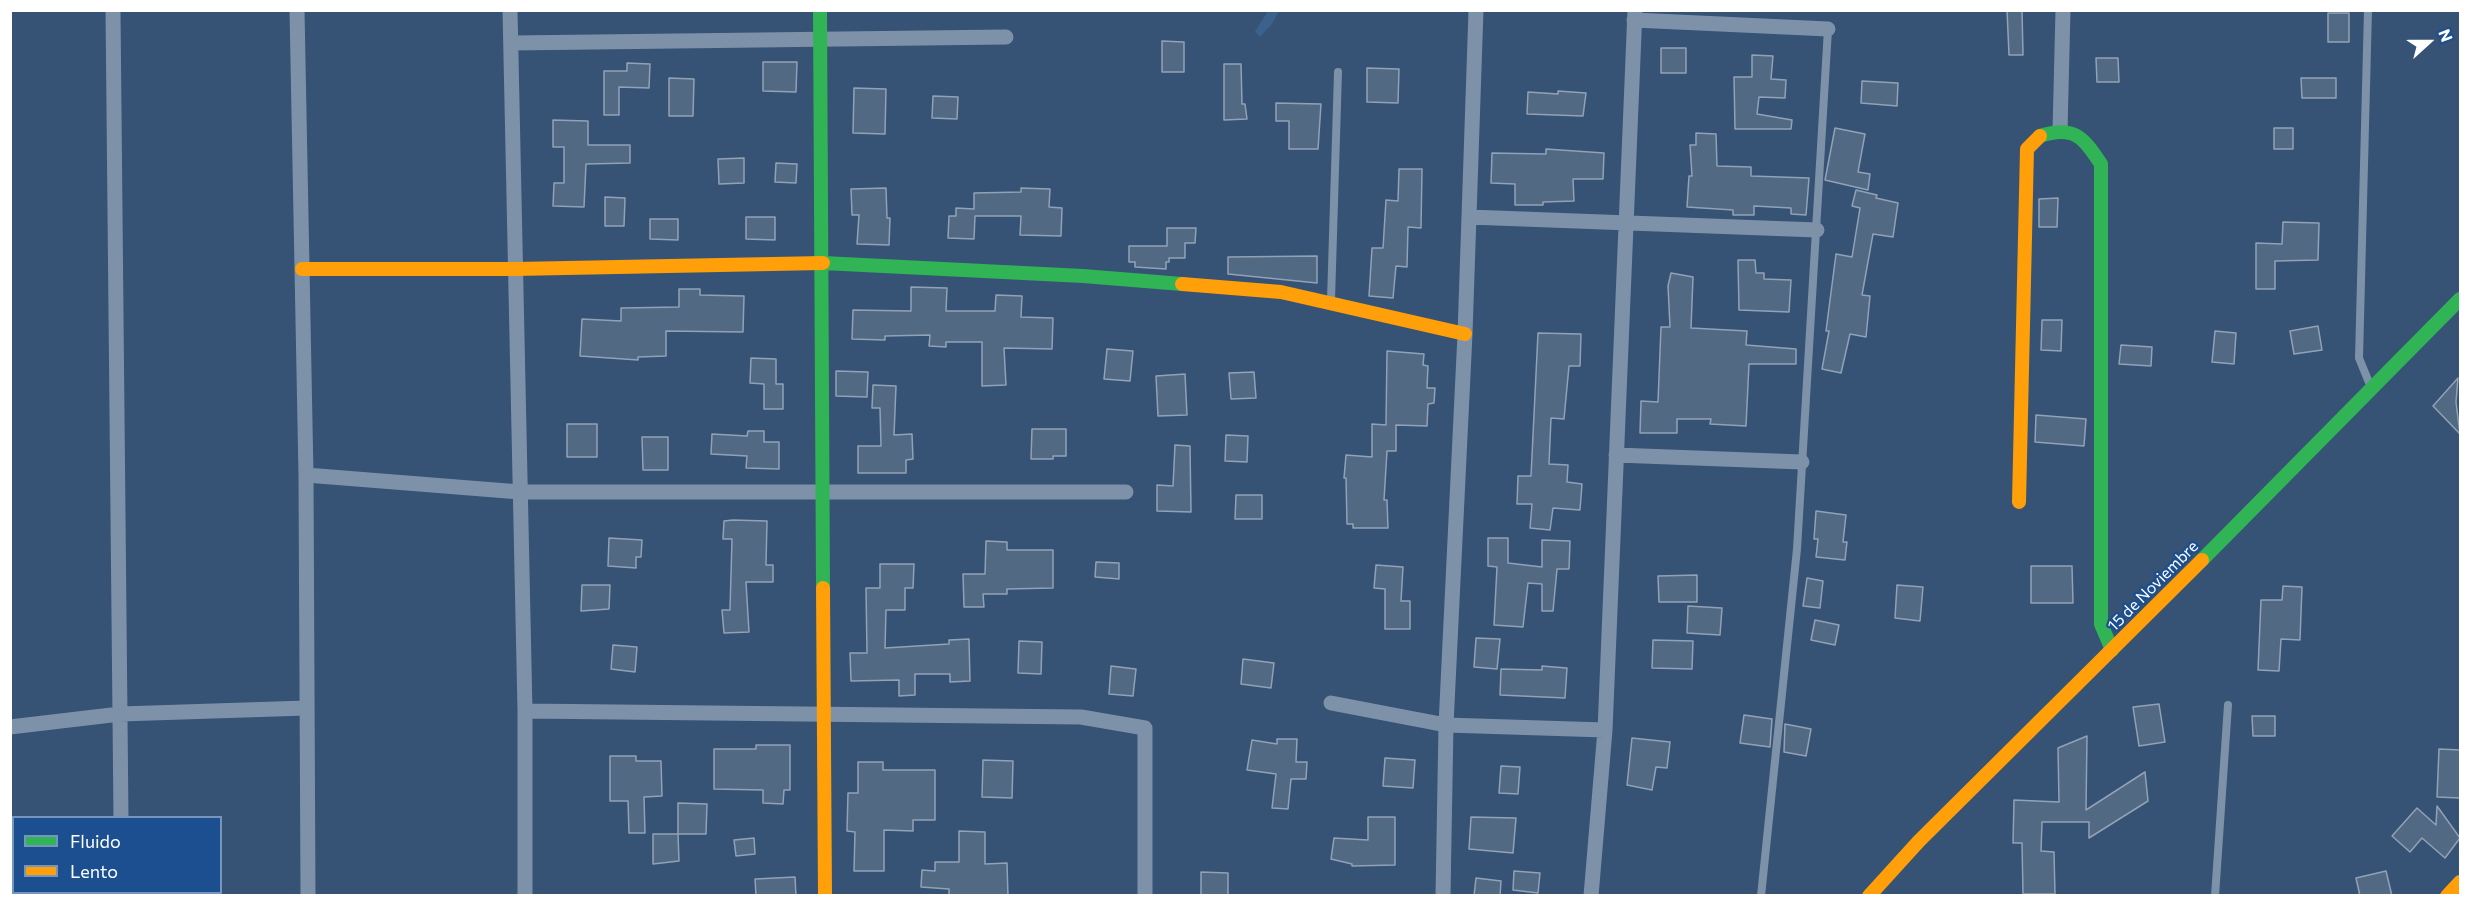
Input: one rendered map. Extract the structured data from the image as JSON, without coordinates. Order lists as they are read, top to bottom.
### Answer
{
  "streets": {
    "street": ["15 de Noviembre"]
  },
  "legend": ["Fluido", "Lento"],
  "north": "right"
}
